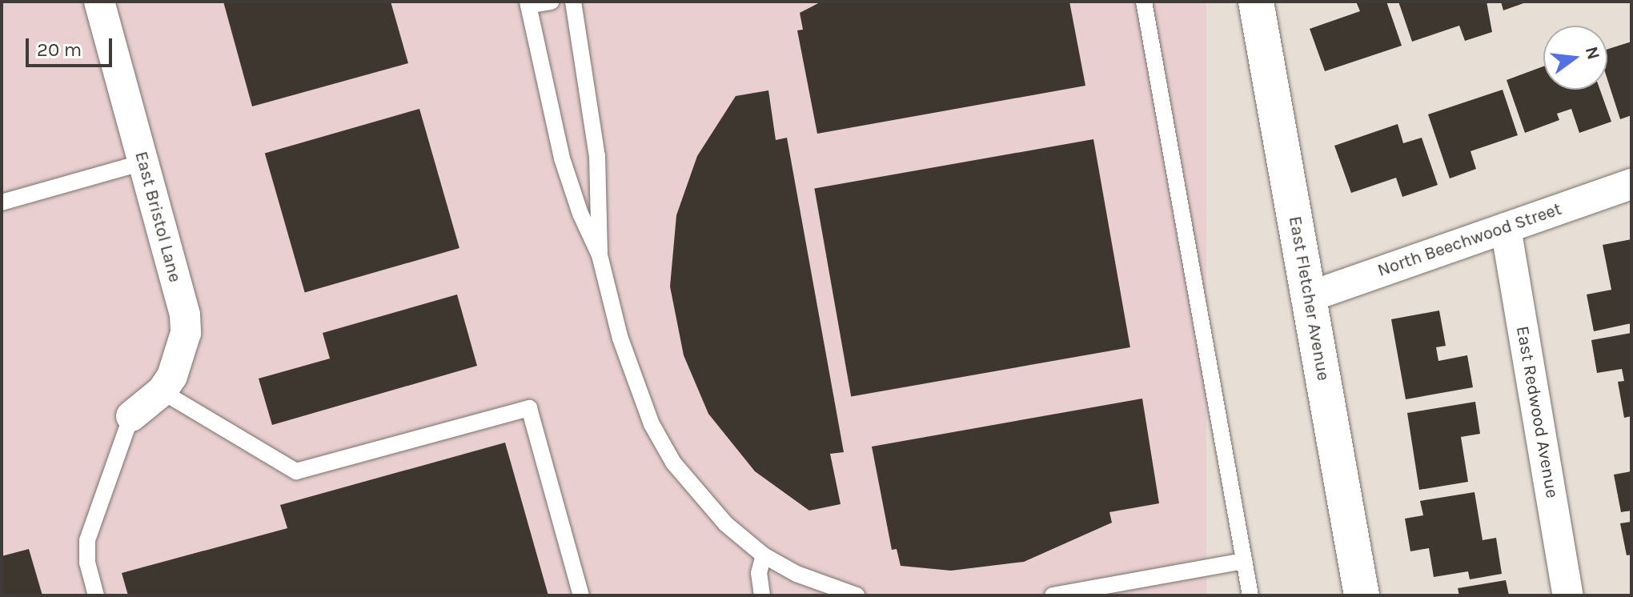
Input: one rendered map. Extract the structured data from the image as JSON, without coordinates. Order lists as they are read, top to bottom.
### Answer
{
  "streets": {
    "street": [
      "East Bristol Lane",
      "North Beechwood Street",
      "East Fletcher Avenue",
      "East Redwood Avenue"
    ]
  },
  "crossings": [
    ["North Beechwood Street", "East Fletcher Avenue"],
    ["North Beechwood Street", "East Redwood Avenue"]
  ],
  "scale_bar": "20 m",
  "north": "right"
}
